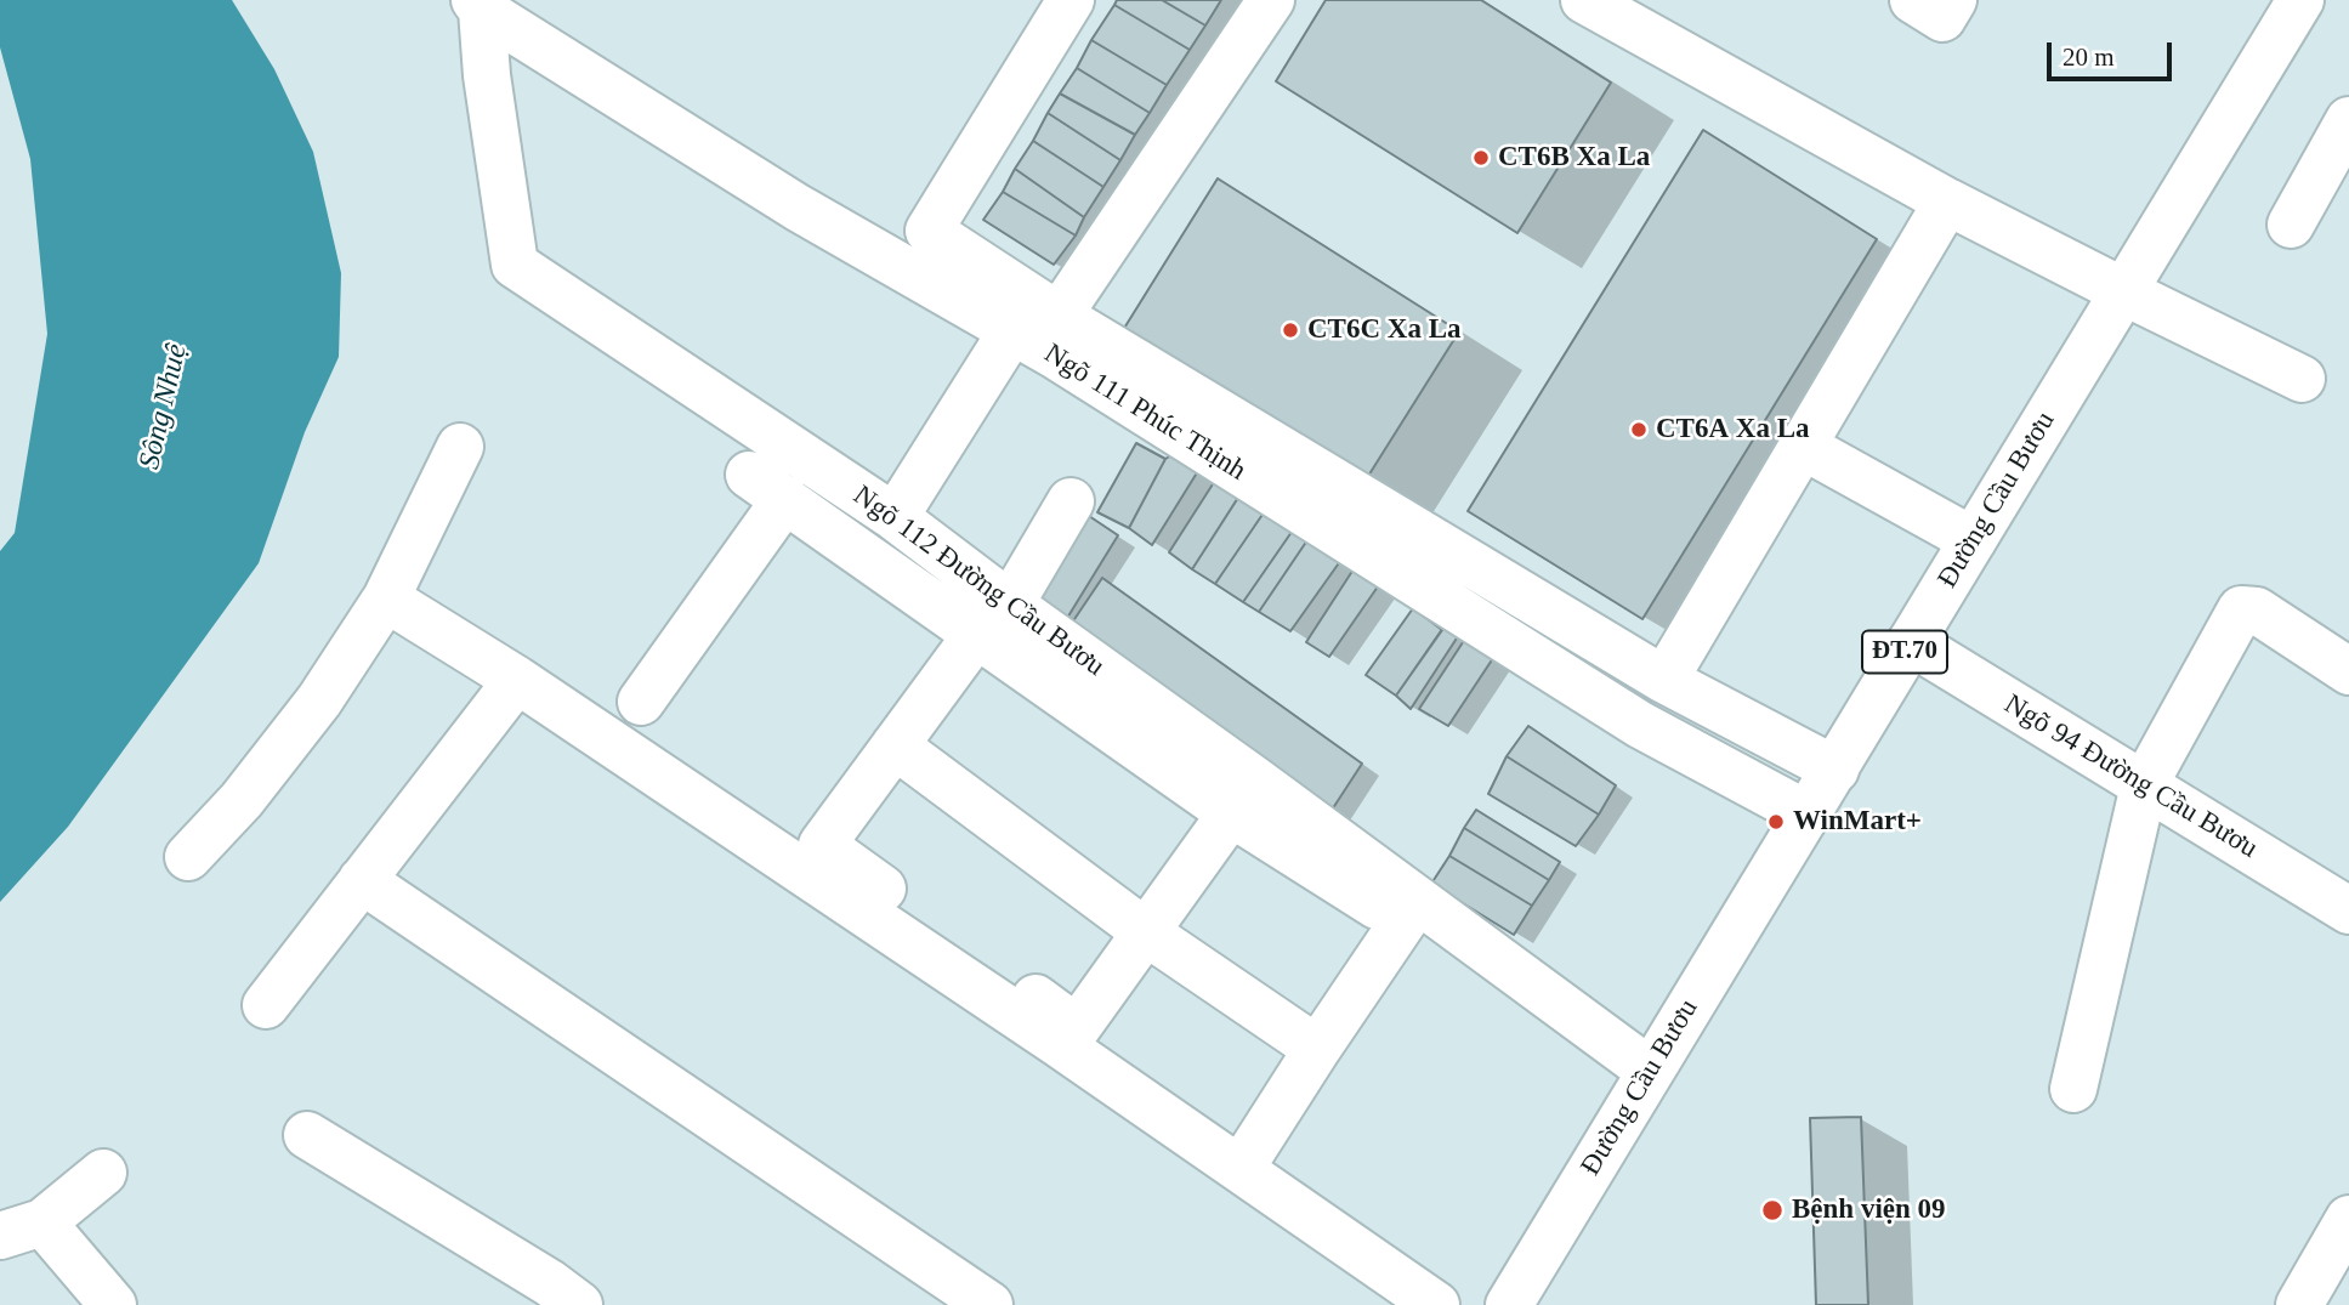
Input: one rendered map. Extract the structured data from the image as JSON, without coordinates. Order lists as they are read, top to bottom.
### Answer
{
  "streets": {
    "main road": [
      "Ngõ 111 Phúc Thịnh",
      "Đường Cầu Bươu",
      "Ngõ 112 Đường Cầu Bươu",
      "ĐT.70",
      "Ngõ 94 Đường Cầu Bươu"
    ]
  },
  "crossings": [
    ["Ngõ 111 Phúc Thịnh", "Đường Cầu Bươu"],
    ["Ngõ 111 Phúc Thịnh", "Ngõ 112 Đường Cầu Bươu"],
    ["Đường Cầu Bươu", "Ngõ 112 Đường Cầu Bươu"],
    ["Đường Cầu Bươu", "Ngõ 94 Đường Cầu Bươu"]
  ],
  "water": ["Sông Nhuệ"],
  "places": [
    "CT6B Xa La",
    "CT6C Xa La",
    "CT6A Xa La",
    "WinMart+",
    "Bệnh viện 09"
  ],
  "scale_bar": "20 m"
}
